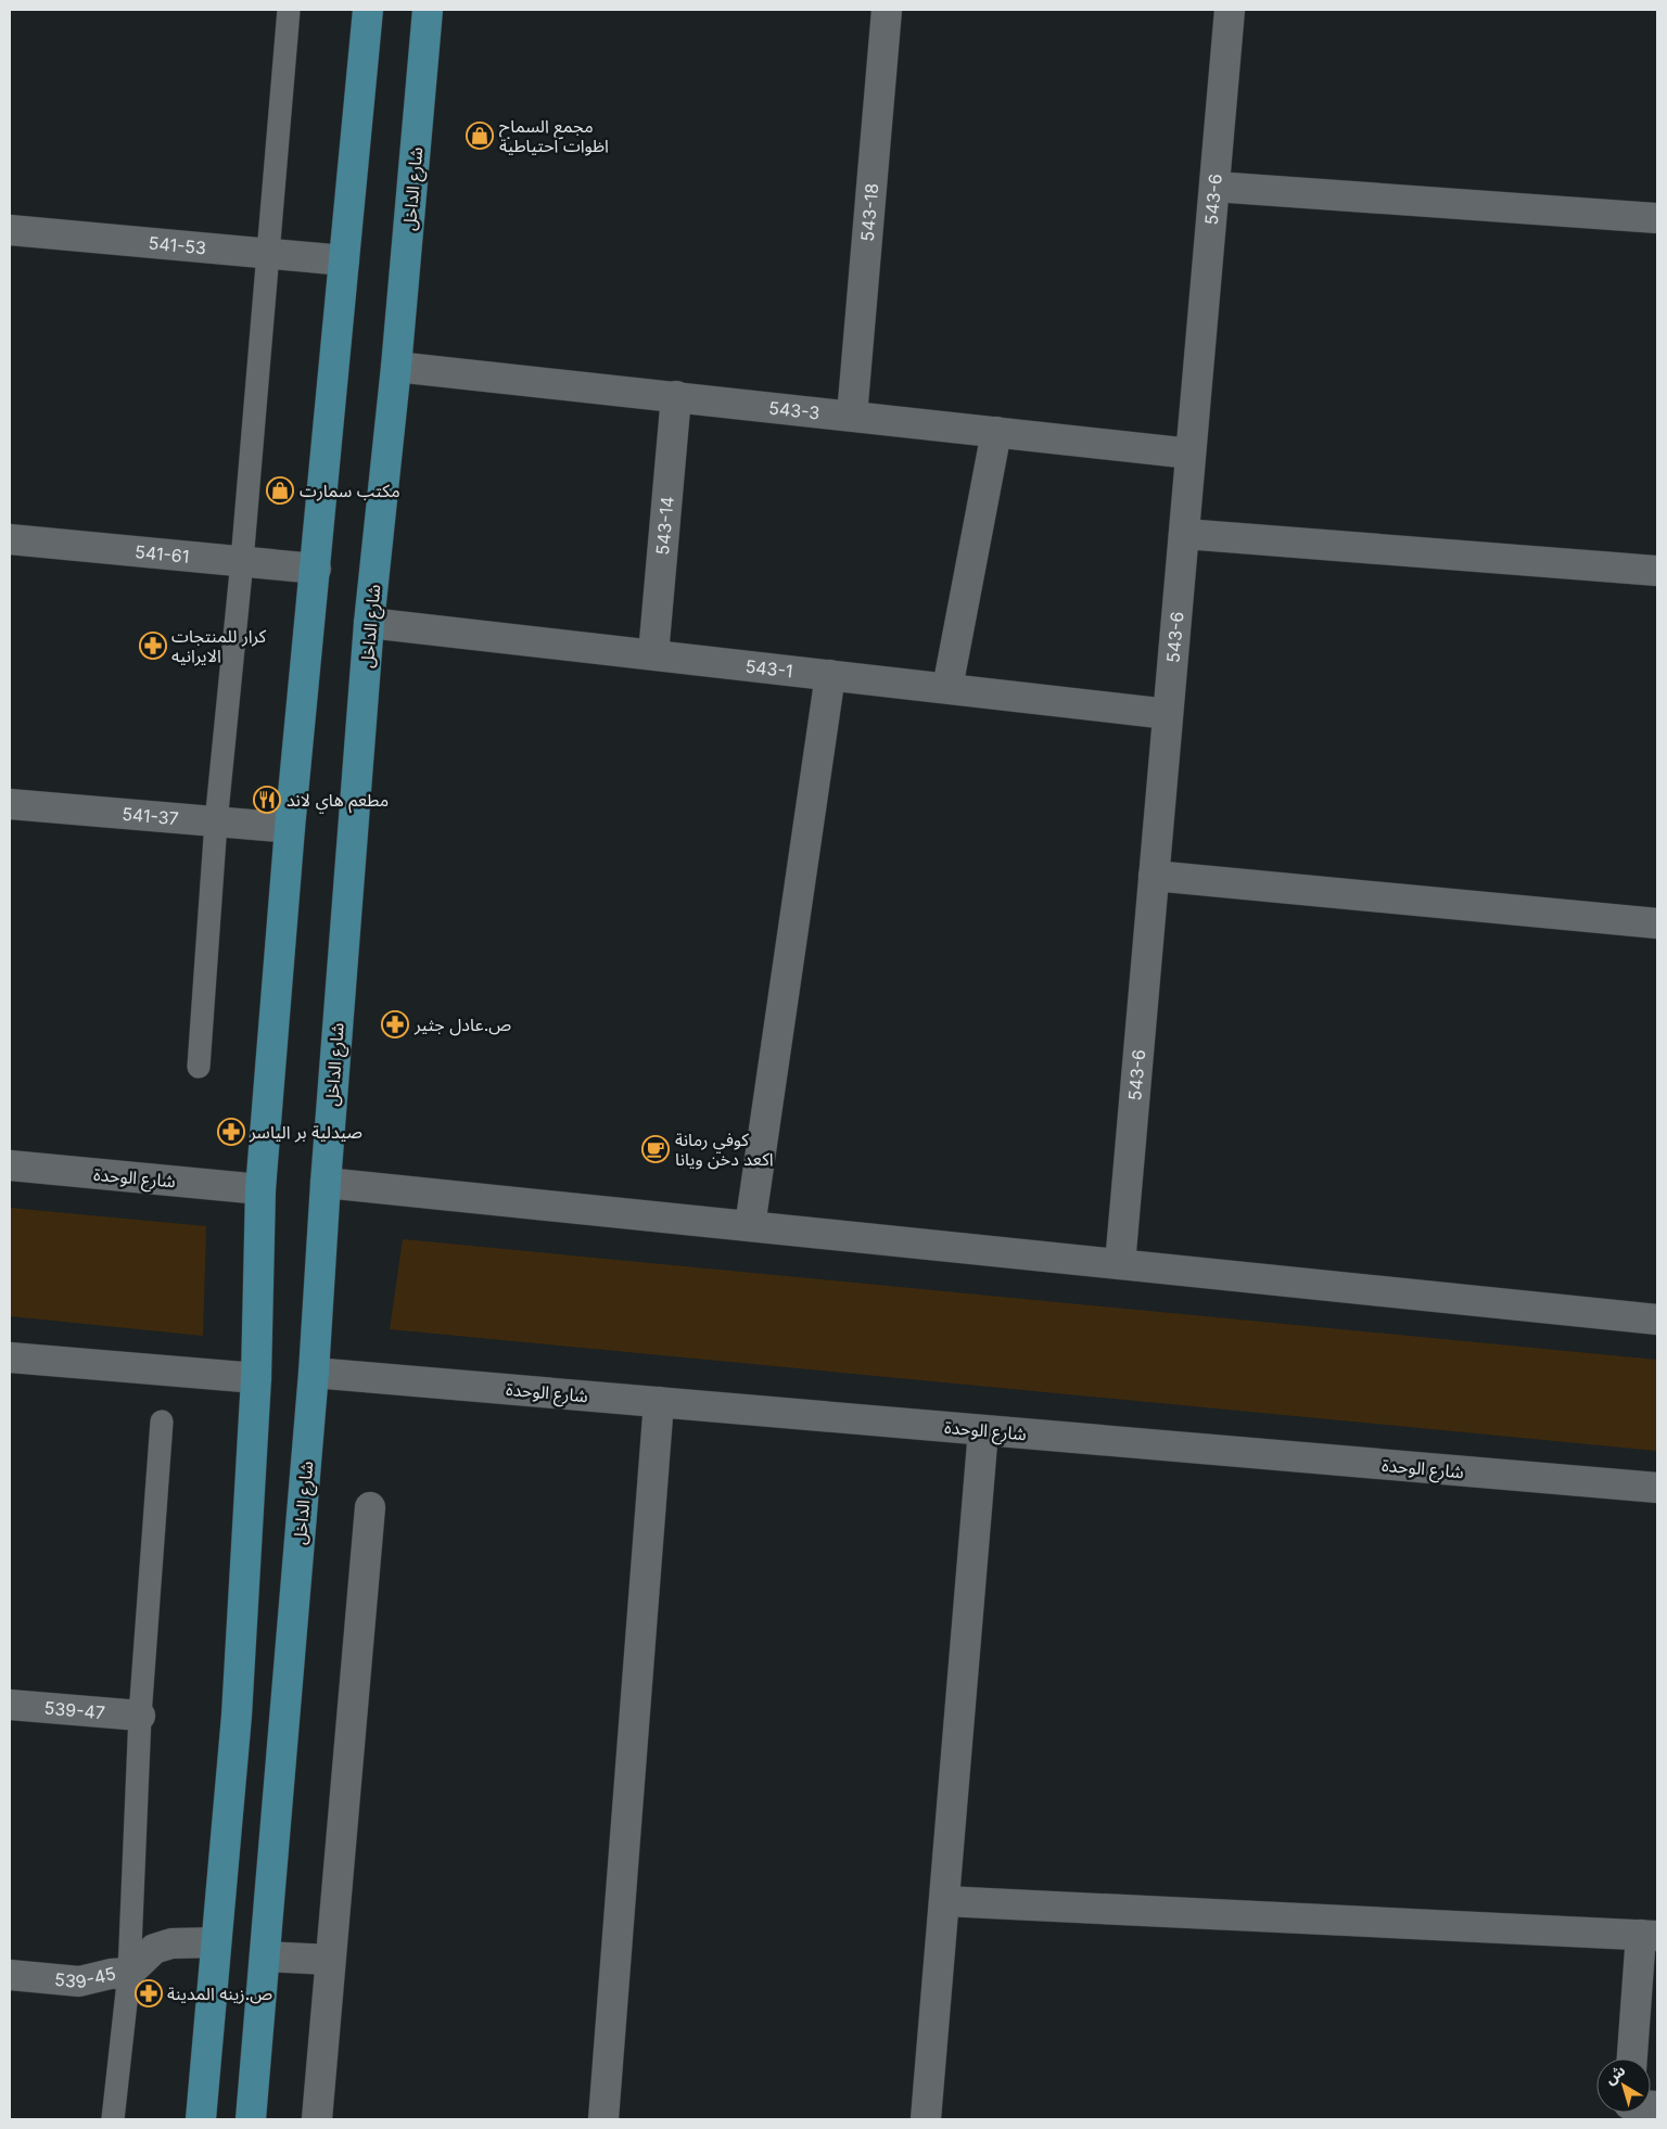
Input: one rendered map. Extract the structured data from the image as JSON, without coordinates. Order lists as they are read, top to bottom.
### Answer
{
  "streets": {
    "main road": ["شارع الداخل"],
    "street": [
      "543-6",
      "543-18",
      "541-53",
      "543-3",
      "543-14",
      "541-61",
      "543-1",
      "541-37",
      "شارع الوحدة",
      "539-47",
      "539-45"
    ]
  },
  "crossings": [
    ["شارع الداخل", "543-3"],
    ["شارع الداخل", "543-1"],
    ["شارع الداخل", "شارع الوحدة"],
    ["543-6", "543-3"],
    ["543-6", "543-1"],
    ["543-18", "543-3"],
    ["543-3", "543-14"],
    ["543-14", "543-1"]
  ],
  "places": {
    "shop": ["مجمع السماح اظوات احتياطية", "مكتب سمارت"],
    "pharmacy": [
      "كرار للمنتجات الايرانيه",
      "ص.عادل جثير",
      "صيدلية بر الياسر",
      "ص.زينه المدينة"
    ],
    "restaurant": ["مطعم هاي لاند"],
    "cafe": ["كوفي رمانة اكعد دخن ويانا"]
  },
  "north": "top left"
}
